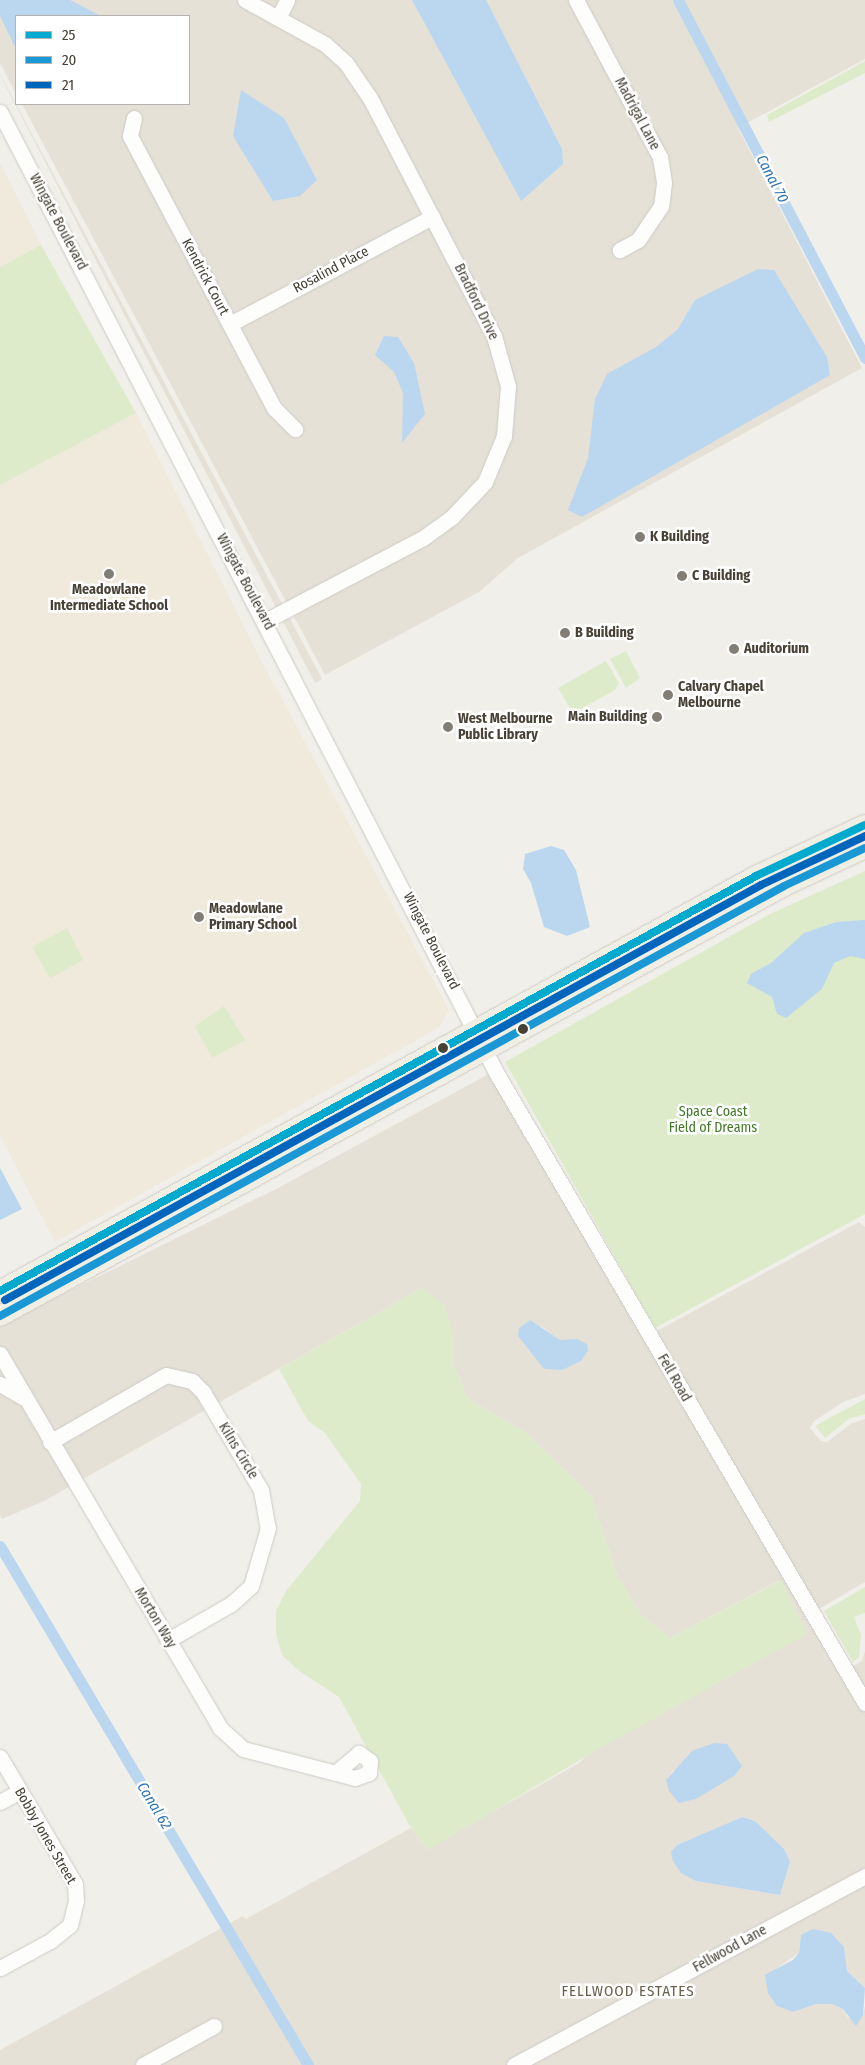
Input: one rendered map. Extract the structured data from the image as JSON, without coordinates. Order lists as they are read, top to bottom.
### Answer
{
  "streets": {
    "street": [
      "Madrigal Lane",
      "Wingate Boulevard",
      "Rosalind Place",
      "Kendrick Court",
      "Bradford Drive",
      "Fell Road",
      "Kilns Circle",
      "Morton Way",
      "Bobby Jones Street",
      "Fellwood Lane"
    ]
  },
  "crossings": [
    ["Wingate Boulevard", "Bradford Drive"],
    ["Wingate Boulevard", "Fell Road"],
    ["Rosalind Place", "Kendrick Court"],
    ["Rosalind Place", "Bradford Drive"],
    ["Kilns Circle", "Morton Way"]
  ],
  "districts": ["FELLWOOD ESTATES"],
  "water": ["Canal 70", "Canal 62"],
  "parks": ["Space Coast Field of Dreams"],
  "places": [
    "K Building",
    "Meadowlane Intermediate School",
    "C Building",
    "B Building",
    "Auditorium",
    "Calvary Chapel Melbourne",
    "Main Building",
    "West Melbourne Public Library",
    "Meadowlane Primary School"
  ],
  "lines": ["transit line 25", "transit line 21", "transit line 20"],
  "legend": ["25", "20", "21"]
}
